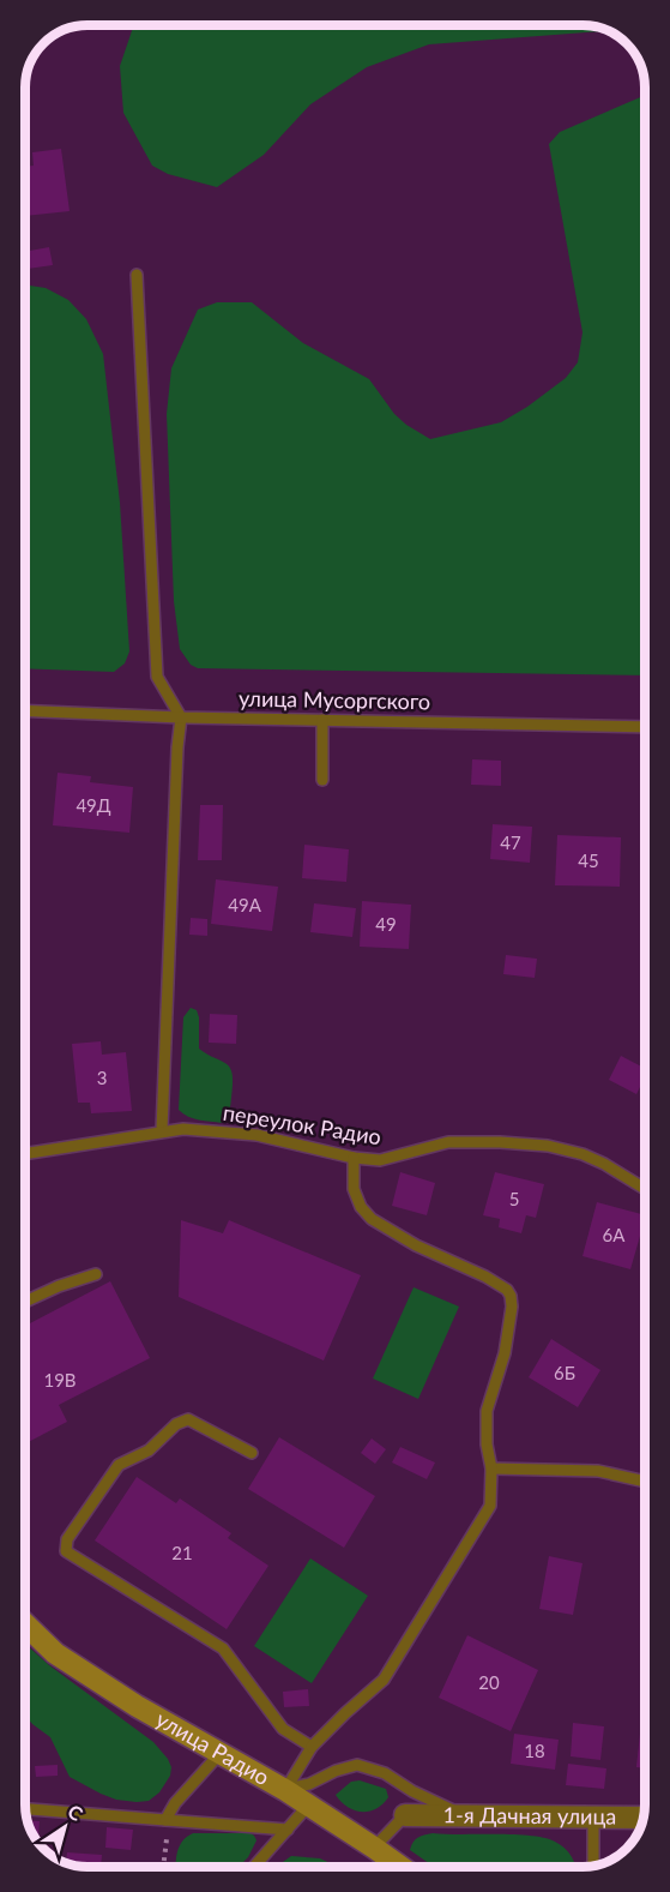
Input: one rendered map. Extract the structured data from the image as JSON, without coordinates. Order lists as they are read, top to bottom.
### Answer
{
  "streets": {
    "main road": ["улица Радио"],
    "street": ["1-я Дачная улица"],
    "lane": ["улица Мусоргского", "переулок Радио"]
  },
  "house_numbers": [
    "49Д",
    "47",
    "45",
    "49А",
    "49",
    "3",
    "5",
    "6А",
    "6Б",
    "19В",
    "21",
    "20",
    "18"
  ],
  "north": "top right"
}
